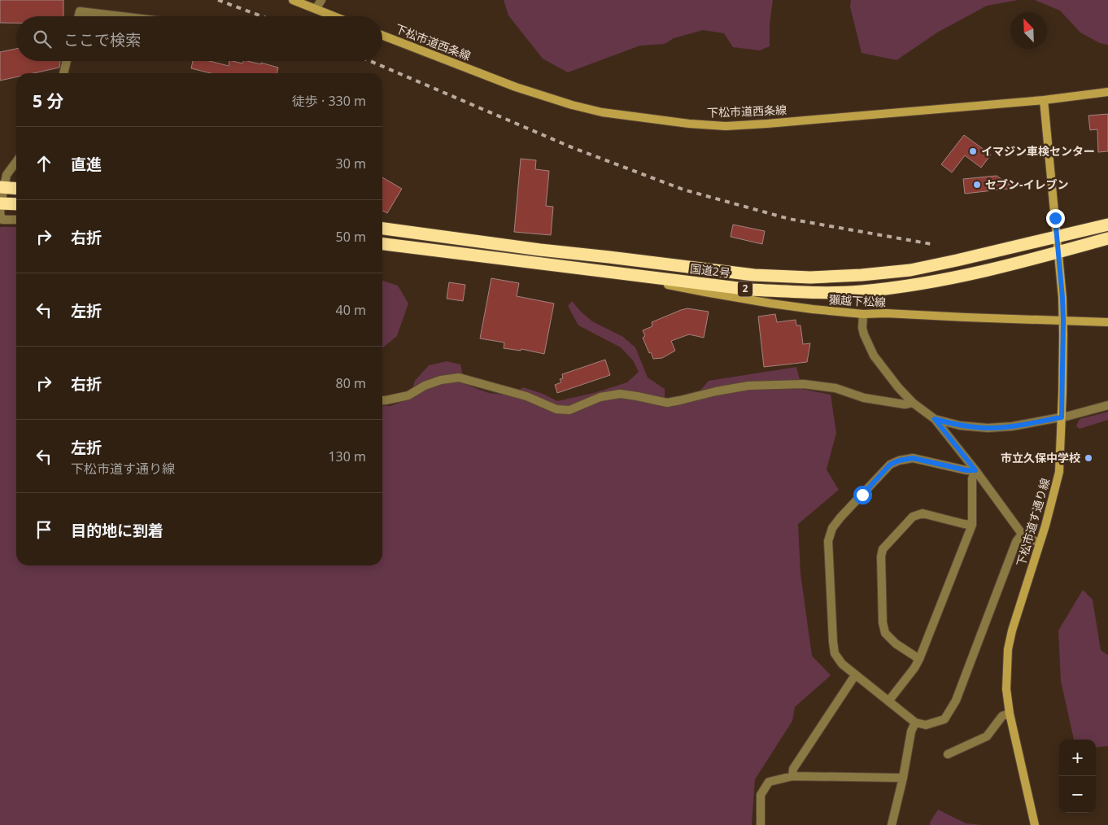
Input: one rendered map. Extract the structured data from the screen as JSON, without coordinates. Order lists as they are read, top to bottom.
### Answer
{
  "streets": {
    "highway": ["国道2号", "2"],
    "street": ["下松市道西条線", "獺越下松線", "下松市道す通り線"]
  },
  "crossings": [
    ["下松市道西条線", "下松市道す通り線"],
    ["国道2号", "獺越下松線"],
    ["国道2号", "下松市道す通り線"],
    ["獺越下松線", "下松市道す通り線"]
  ],
  "places": ["イマジン車検センター", "セブン-イレブン", "市立久保中学校"],
  "north": "top left",
  "page": {
    "search": "ここで検索",
    "heading": ["5 分", "徒歩 · 330 m"],
    "list": [
      ["直進", "30 m"],
      ["右折", "50 m"],
      ["左折", "40 m"],
      ["右折", "80 m"],
      ["左折", "下松市道す通り線", "130 m"],
      "目的地に到着"
    ],
    "map_buttons": ["+", "−"]
  }
}
